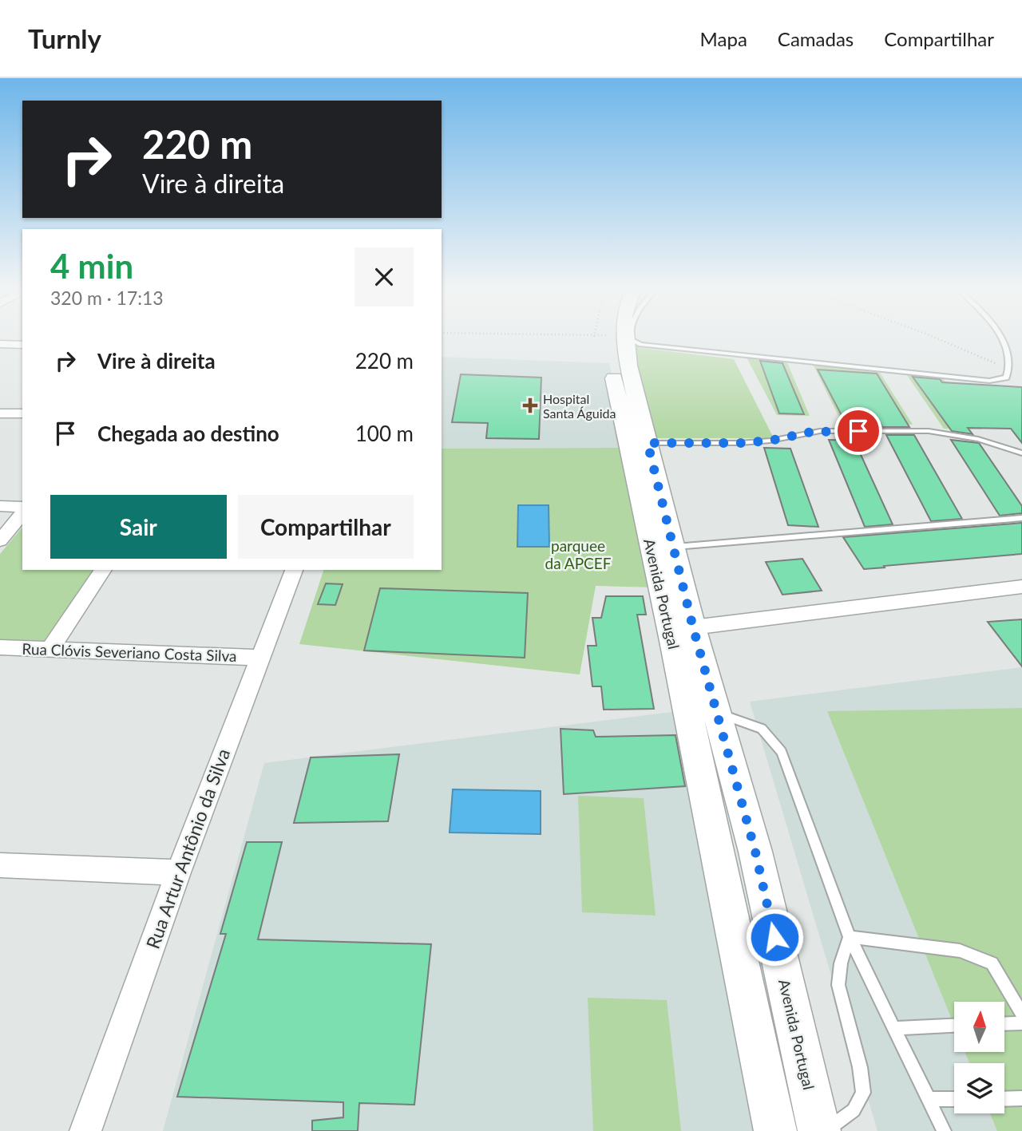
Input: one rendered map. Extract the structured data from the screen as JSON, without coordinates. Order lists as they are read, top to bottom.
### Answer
{
  "streets": {
    "street": ["Avenida Portugal", "Rua Clóvis Severiano Costa Silva", "Rua Artur Antônio da Silva"]
  },
  "crossings": [
    ["Rua Clóvis Severiano Costa Silva", "Rua Artur Antônio da Silva"]
  ],
  "parks": ["parquee da APCEF"],
  "places": {
    "health": ["Hospital Santa Águida"]
  },
  "north": "top",
  "page": {
    "header": "Turnly",
    "nav": ["Mapa", "Camadas", "Compartilhar"],
    "turn": ["220 m", "Vire à direita"],
    "heading": ["4 min", "320 m · 17:13"],
    "list": [
      {
        "name": "Vire à direita",
        "value": "220 m"
      },
      {
        "name": "Chegada ao destino",
        "value": "100 m"
      }
    ],
    "buttons": ["Sair", "Compartilhar"]
  }
}
